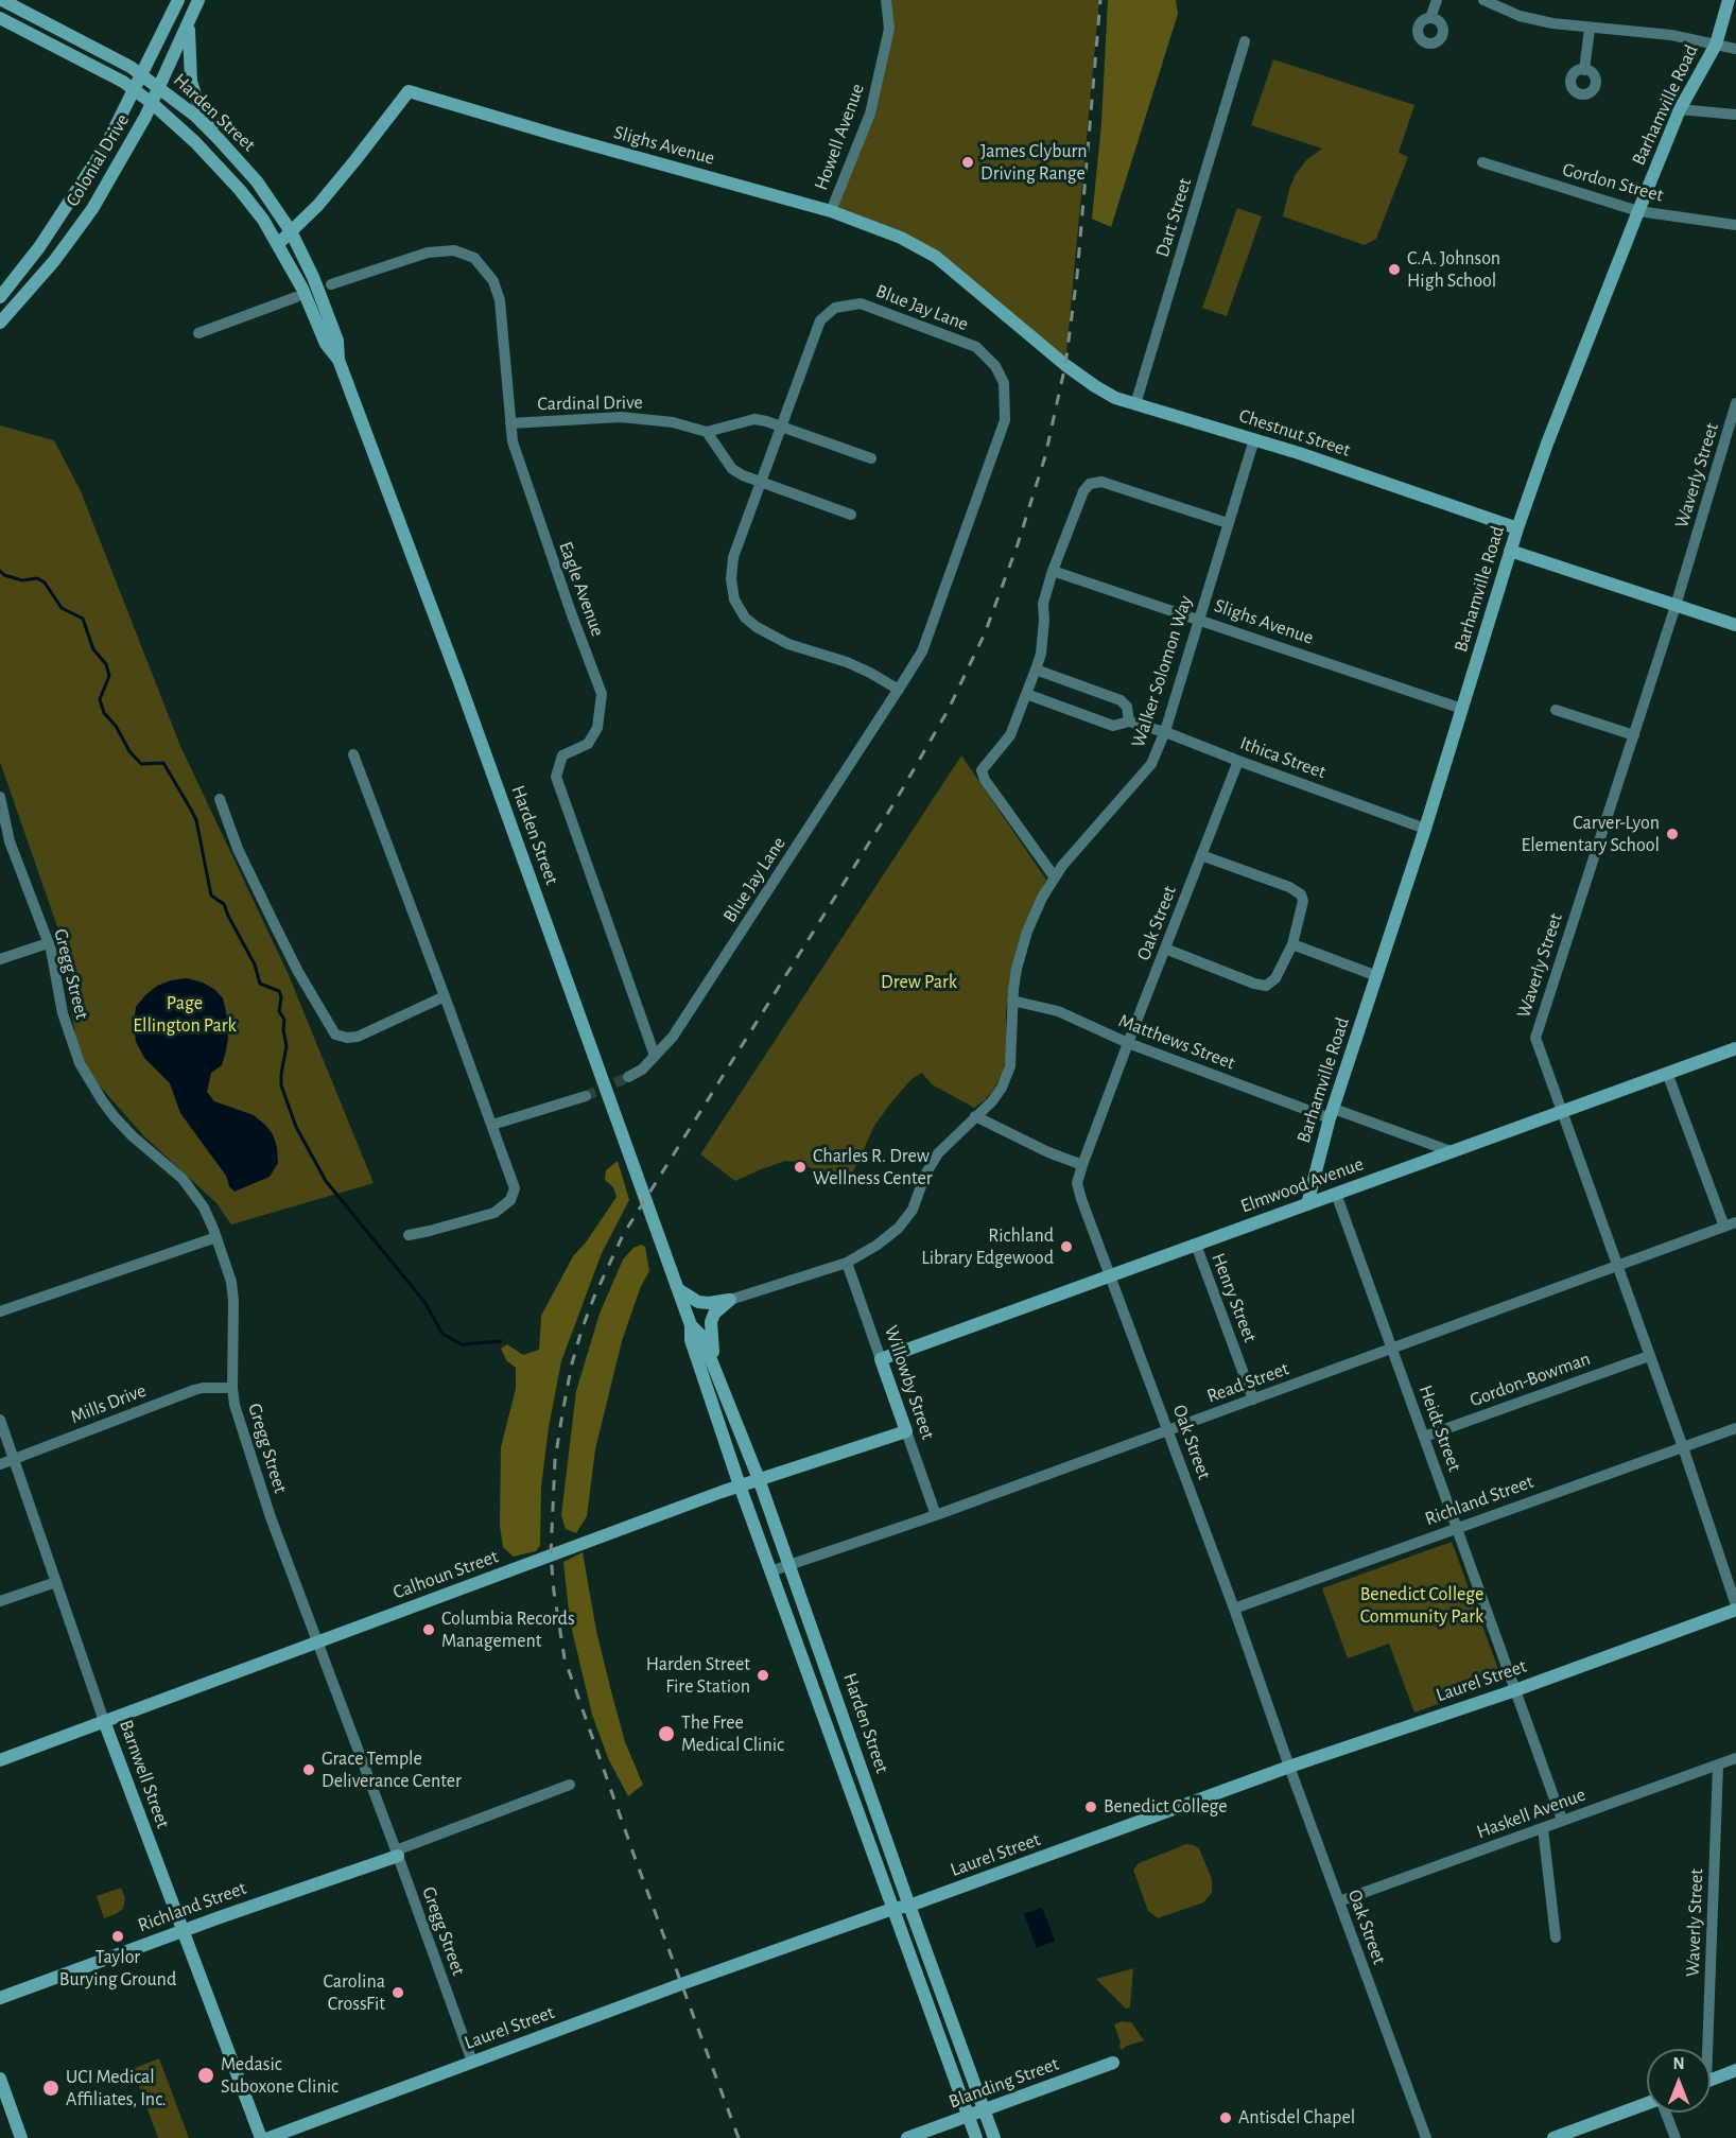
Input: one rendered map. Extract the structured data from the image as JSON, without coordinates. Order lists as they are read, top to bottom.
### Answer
{
  "streets": {
    "street": [
      "Barhamville Road",
      "Harden Street",
      "Howell Avenue",
      "Slighs Avenue",
      "Colonial Drive",
      "Gordon Street",
      "Dart Street",
      "Blue Jay Lane",
      "Cardinal Drive",
      "Chestnut Street",
      "Waverly Street",
      "Eagle Avenue",
      "Walker Solomon Way",
      "Ithica Street",
      "Oak Street",
      "Gregg Street",
      "Matthews Street",
      "Elmwood Avenue",
      "Henry Street",
      "Gordon-Bowman",
      "Willowby Street",
      "Read Street",
      "Mills Drive",
      "Heidt Street",
      "Richland Street",
      "Calhoun Street",
      "Laurel Street",
      "Barnwell Street",
      "Haskell Avenue",
      "Blanding Street"
    ]
  },
  "crossings": [
    ["Barhamville Road", "Slighs Avenue"],
    ["Barhamville Road", "Gordon Street"],
    ["Barhamville Road", "Chestnut Street"],
    ["Barhamville Road", "Ithica Street"],
    ["Barhamville Road", "Matthews Street"],
    ["Barhamville Road", "Elmwood Avenue"],
    ["Harden Street", "Slighs Avenue"],
    ["Harden Street", "Colonial Drive"],
    ["Harden Street", "Read Street"],
    ["Harden Street", "Calhoun Street"],
    ["Harden Street", "Laurel Street"],
    ["Harden Street", "Blanding Street"],
    ["Howell Avenue", "Slighs Avenue"],
    ["Slighs Avenue", "Chestnut Street"],
    ["Slighs Avenue", "Walker Solomon Way"],
    ["Dart Street", "Chestnut Street"],
    ["Blue Jay Lane", "Eagle Avenue"],
    ["Cardinal Drive", "Eagle Avenue"],
    ["Chestnut Street", "Walker Solomon Way"],
    ["Waverly Street", "Elmwood Avenue"],
    ["Waverly Street", "Gordon-Bowman"],
    ["Waverly Street", "Read Street"],
    ["Waverly Street", "Richland Street"],
    ["Waverly Street", "Laurel Street"],
    ["Waverly Street", "Haskell Avenue"],
    ["Walker Solomon Way", "Ithica Street"],
    ["Walker Solomon Way", "Matthews Street"],
    ["Walker Solomon Way", "Willowby Street"],
    ["Ithica Street", "Oak Street"],
    ["Oak Street", "Matthews Street"],
    ["Oak Street", "Elmwood Avenue"],
    ["Oak Street", "Read Street"],
    ["Oak Street", "Richland Street"],
    ["Oak Street", "Laurel Street"],
    ["Oak Street", "Haskell Avenue"],
    ["Gregg Street", "Mills Drive"],
    ["Gregg Street", "Richland Street"],
    ["Gregg Street", "Calhoun Street"],
    ["Gregg Street", "Laurel Street"],
    ["Matthews Street", "Elmwood Avenue"],
    ["Elmwood Avenue", "Henry Street"],
    ["Elmwood Avenue", "Willowby Street"],
    ["Elmwood Avenue", "Heidt Street"],
    ["Henry Street", "Read Street"],
    ["Gordon-Bowman", "Heidt Street"],
    ["Willowby Street", "Read Street"],
    ["Willowby Street", "Calhoun Street"],
    ["Read Street", "Heidt Street"],
    ["Mills Drive", "Barnwell Street"],
    ["Heidt Street", "Richland Street"],
    ["Heidt Street", "Laurel Street"],
    ["Heidt Street", "Haskell Avenue"],
    ["Richland Street", "Barnwell Street"],
    ["Calhoun Street", "Barnwell Street"]
  ],
  "parks": ["Drew Park", "Page Ellington Park", "Benedict College Community Park"],
  "places": [
    "James Clyburn Driving Range",
    "C.A. Johnson High School",
    "Carver-Lyon Elementary School",
    "Charles R. Drew Wellness Center",
    "Richland Library Edgewood",
    "Columbia Records Management",
    "Harden Street Fire Station",
    "The Free Medical Clinic",
    "Grace Temple Deliverance Center",
    "Benedict College",
    "Taylor Burying Ground",
    "Carolina CrossFit",
    "Medasic Suboxone Clinic",
    "UCI Medical Affiliates, Inc.",
    "Antisdel Chapel"
  ],
  "north": "top"
}
